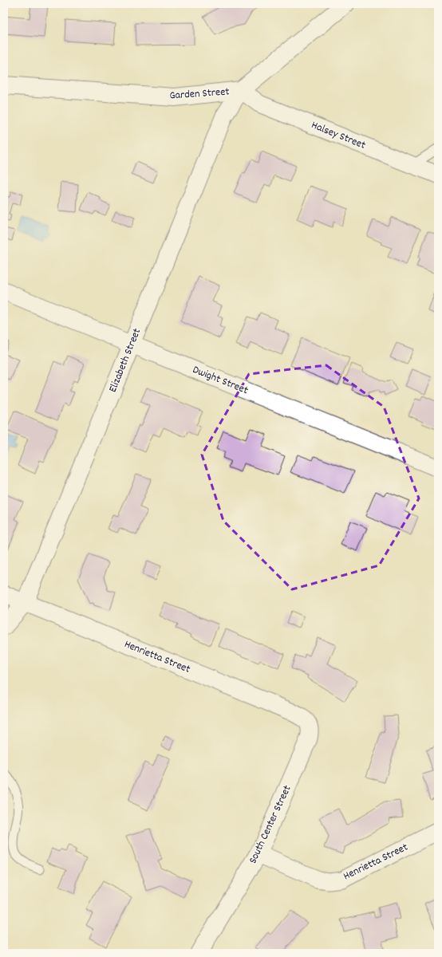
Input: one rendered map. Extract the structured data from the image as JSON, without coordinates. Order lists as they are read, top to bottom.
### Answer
{
  "streets": {
    "street": [
      "Garden Street",
      "Halsey Street",
      "Elizabeth Street",
      "Dwight Street",
      "Henrietta Street",
      "South Center Street"
    ]
  },
  "crossings": [
    ["Garden Street", "Halsey Street"],
    ["Garden Street", "Elizabeth Street"],
    ["Halsey Street", "Elizabeth Street"],
    ["Elizabeth Street", "Dwight Street"],
    ["Elizabeth Street", "Henrietta Street"],
    ["Henrietta Street", "South Center Street"]
  ]
}
